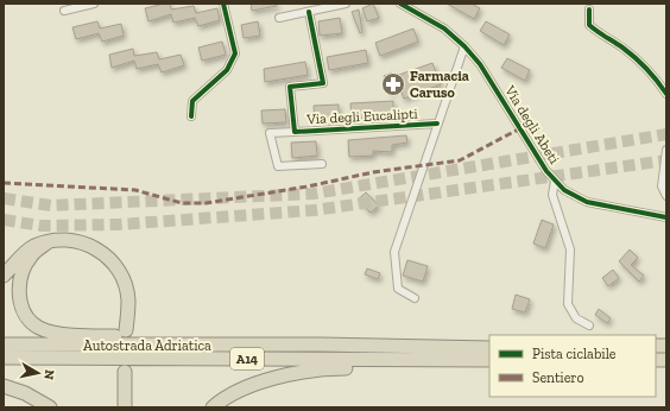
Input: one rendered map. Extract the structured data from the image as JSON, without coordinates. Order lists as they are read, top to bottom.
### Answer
{
  "streets": {
    "highway": ["Autostrada Adriatica", "A14"],
    "street": ["Via degli Eucalipti", "Via degli Abeti"]
  },
  "crossings": [
    ["Via degli Eucalipti", "Via degli Abeti"]
  ],
  "places": {
    "pharmacy": ["Farmacia Caruso"]
  },
  "legend": ["Pista ciclabile", "Sentiero"],
  "north": "right"
}
